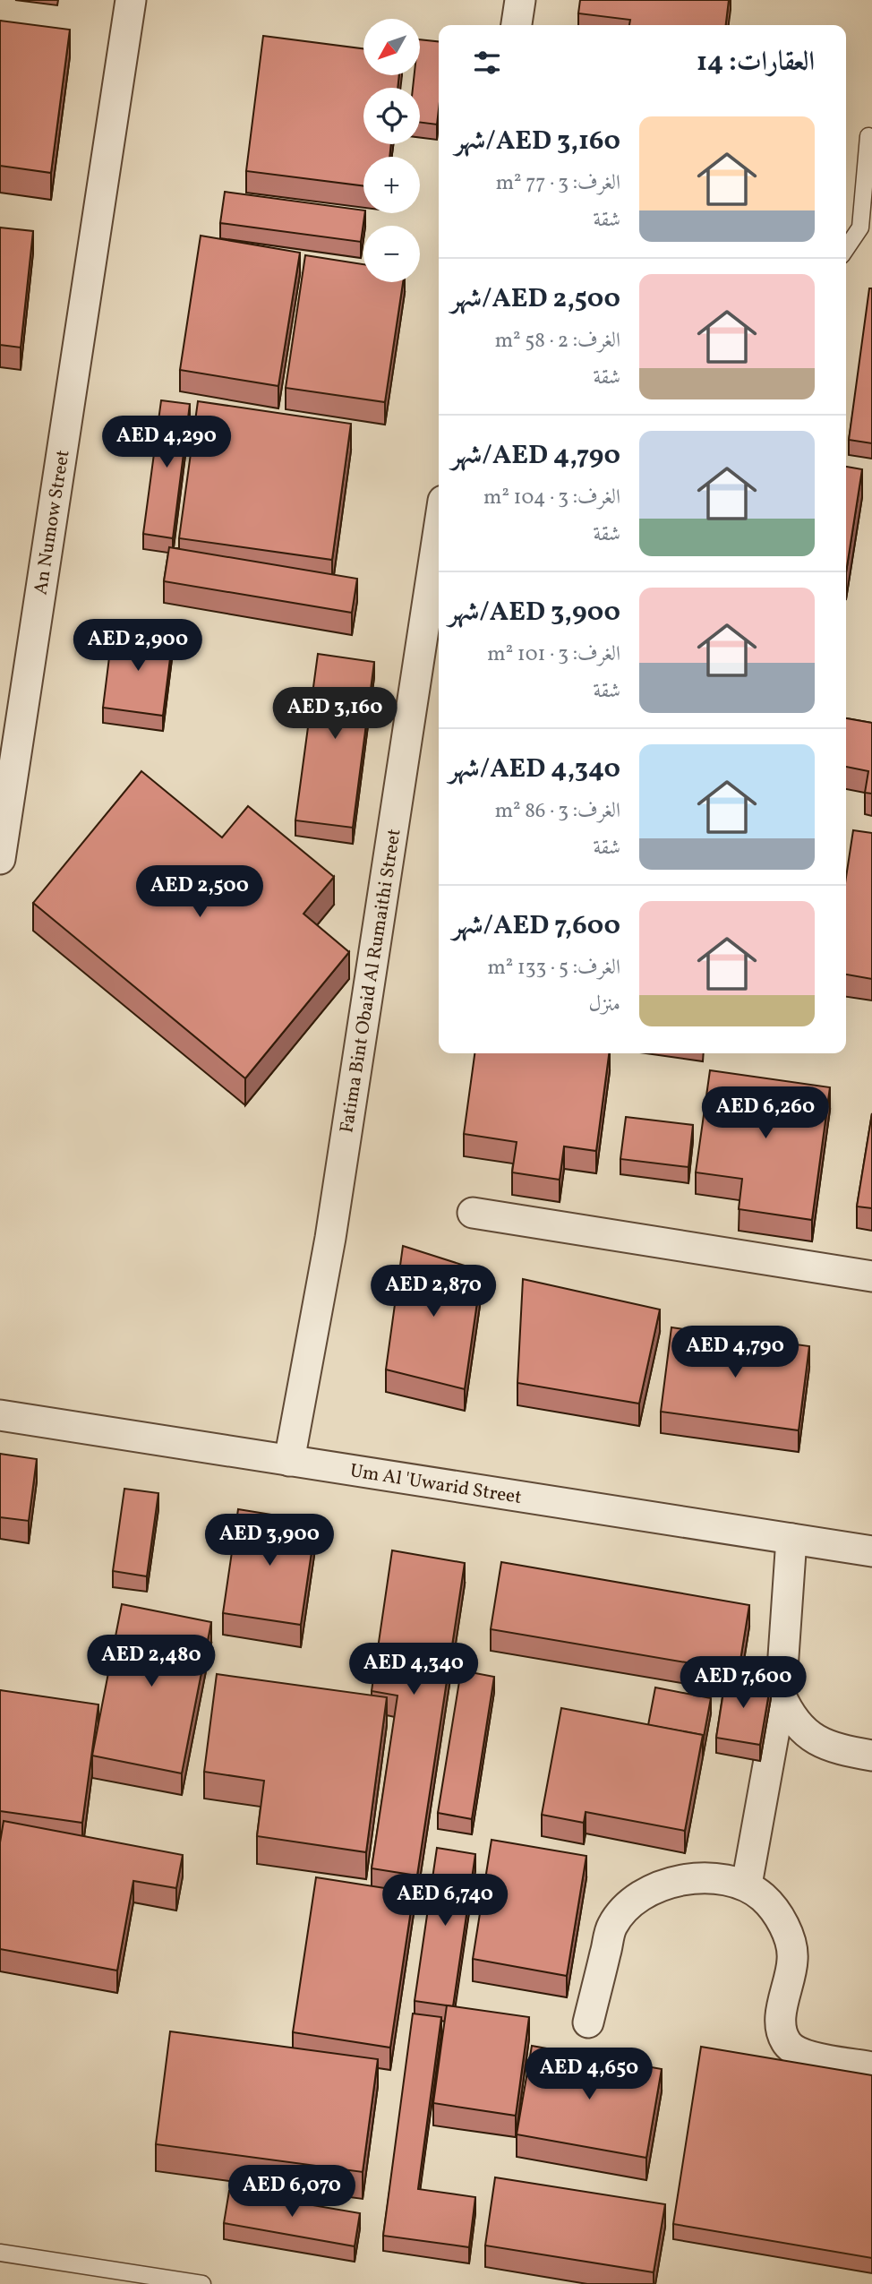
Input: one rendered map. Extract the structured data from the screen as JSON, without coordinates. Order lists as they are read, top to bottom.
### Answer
{
  "streets": {
    "street": ["An Numow Street", "Fatima Bint Obaid Al Rumaithi Street", "Um Al 'Uwarid Street"]
  },
  "crossings": [
    ["Fatima Bint Obaid Al Rumaithi Street", "Um Al 'Uwarid Street"]
  ],
  "north": "bottom left",
  "page": {
    "map_buttons": ["+", "−"],
    "heading": "العقارات: 14",
    "list": [
      {
        "name": "AED 3,160/شهر",
        "note": "الغرف: 3 · 77 m² · شقة"
      },
      {
        "name": "AED 2,500/شهر",
        "note": "الغرف: 2 · 58 m² · شقة"
      },
      {
        "name": "AED 4,790/شهر",
        "note": "الغرف: 3 · 104 m² · شقة"
      },
      {
        "name": "AED 3,900/شهر",
        "note": "الغرف: 3 · 101 m² · شقة"
      },
      {
        "name": "AED 4,340/شهر",
        "note": "الغرف: 3 · 86 m² · شقة"
      },
      {
        "name": "AED 7,600/شهر",
        "note": "الغرف: 5 · 133 m² · منزل"
      }
    ],
    "price": [
      "AED 4,290",
      "AED 2,900",
      "AED 3,160",
      "AED 2,500",
      "AED 6,260",
      "AED 2,870",
      "AED 4,790",
      "AED 3,900",
      "AED 2,480",
      "AED 4,340",
      "AED 7,600",
      "AED 6,740",
      "AED 4,650",
      "AED 6,070"
    ]
  }
}
